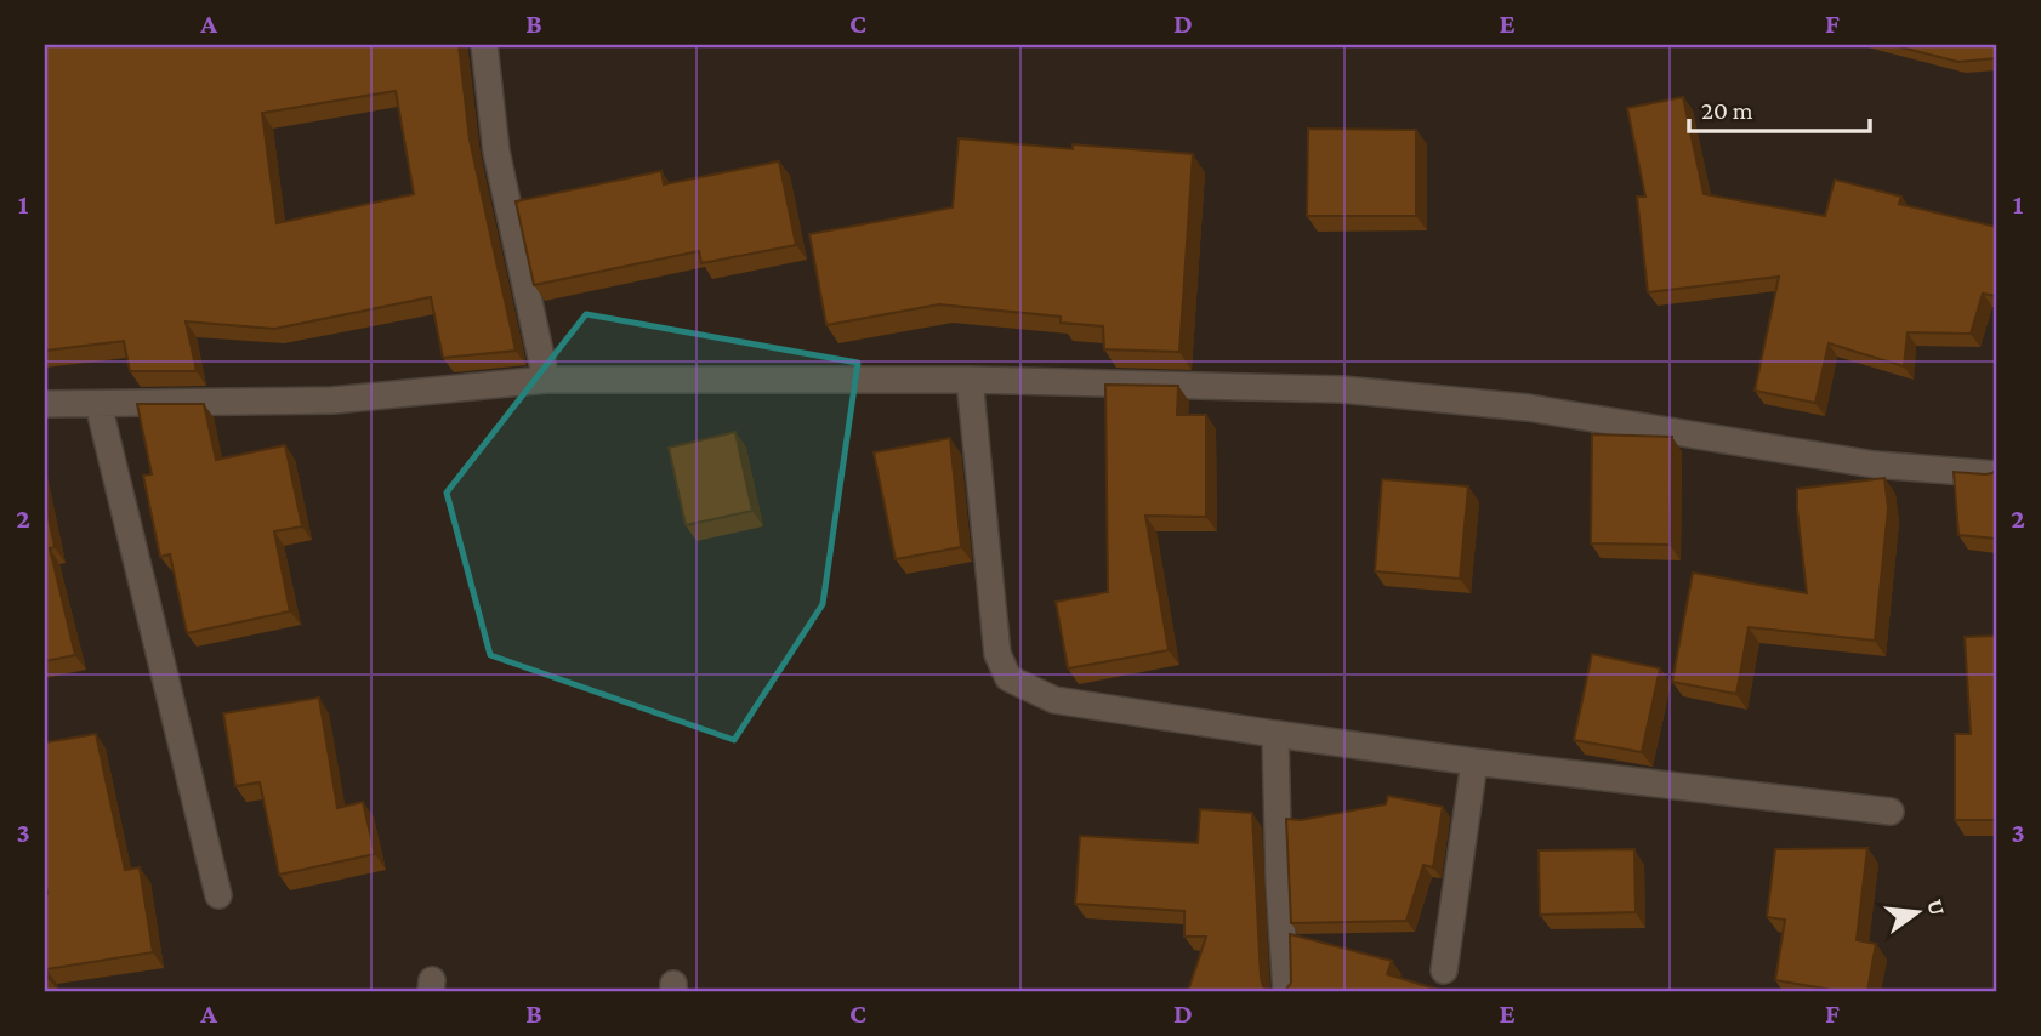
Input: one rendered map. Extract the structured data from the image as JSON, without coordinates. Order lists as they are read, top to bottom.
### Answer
{
  "scale_bar": "20 m",
  "north": "right",
  "grid": {
    "columns": [
      "A",
      "B",
      "C",
      "D",
      "E",
      "F"
    ],
    "rows": ["1", "2", "3"]
  }
}
